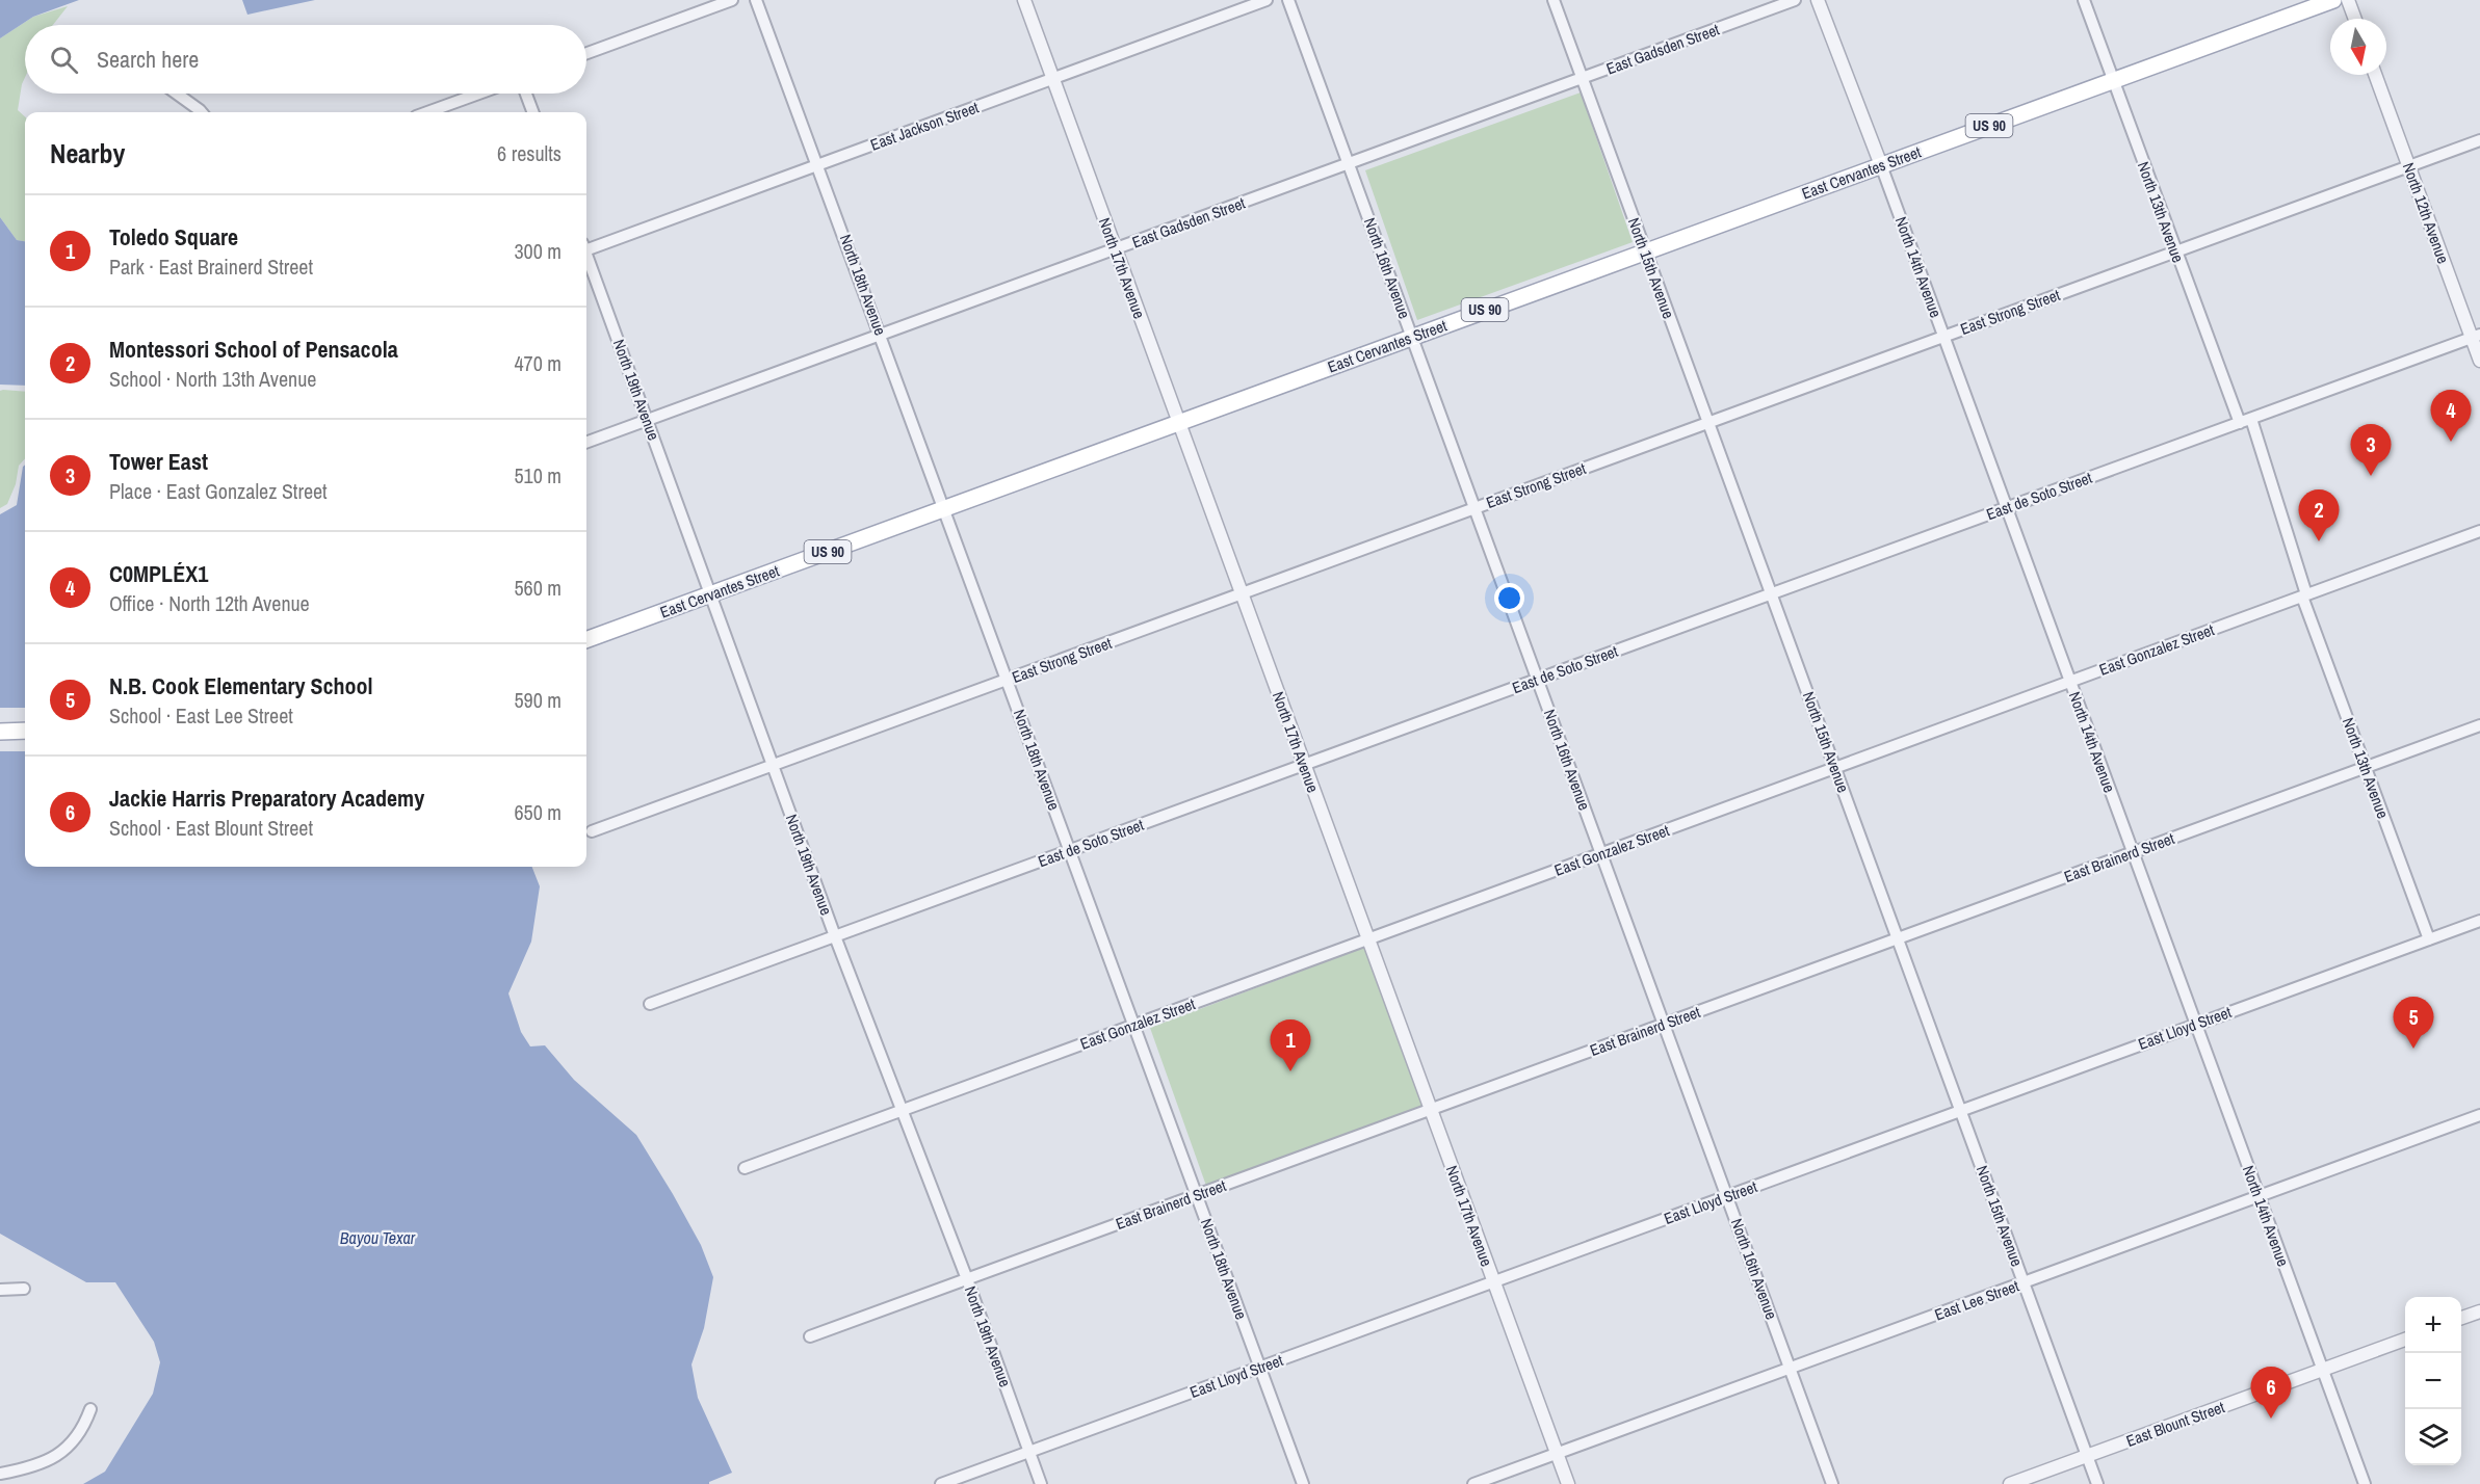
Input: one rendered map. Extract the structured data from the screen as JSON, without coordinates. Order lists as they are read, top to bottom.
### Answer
{
  "streets": {
    "main road": ["US 90", "East Cervantes Street"],
    "street": [
      "East Gadsden Street",
      "East Jackson Street",
      "North 13th Avenue",
      "North 12th Avenue",
      "North 14th Avenue",
      "North 17th Avenue",
      "North 16th Avenue",
      "North 15th Avenue",
      "North 18th Avenue",
      "East Strong Street",
      "North 19th Avenue",
      "East de Soto Street",
      "East Gonzalez Street",
      "East Brainerd Street",
      "East Lloyd Street",
      "East Lee Street",
      "East Blount Street"
    ]
  },
  "crossings": [
    ["East Gadsden Street", "North 17th Avenue"],
    ["East Gadsden Street", "North 16th Avenue"],
    ["East Gadsden Street", "North 15th Avenue"],
    ["East Gadsden Street", "North 18th Avenue"],
    ["East Gadsden Street", "North 19th Avenue"],
    ["East Jackson Street", "North 17th Avenue"],
    ["East Jackson Street", "North 18th Avenue"],
    ["East Cervantes Street", "North 13th Avenue"],
    ["East Cervantes Street", "North 14th Avenue"],
    ["East Cervantes Street", "North 17th Avenue"],
    ["East Cervantes Street", "North 16th Avenue"],
    ["East Cervantes Street", "North 15th Avenue"],
    ["East Cervantes Street", "North 18th Avenue"],
    ["East Cervantes Street", "North 19th Avenue"],
    ["North 13th Avenue", "East Strong Street"],
    ["North 13th Avenue", "East de Soto Street"],
    ["North 13th Avenue", "East Gonzalez Street"],
    ["North 13th Avenue", "East Brainerd Street"],
    ["North 13th Avenue", "East Lloyd Street"],
    ["North 12th Avenue", "East Strong Street"],
    ["North 12th Avenue", "East de Soto Street"],
    ["North 14th Avenue", "East Strong Street"],
    ["North 14th Avenue", "East de Soto Street"],
    ["North 14th Avenue", "East Gonzalez Street"],
    ["North 14th Avenue", "East Brainerd Street"],
    ["North 14th Avenue", "East Lloyd Street"],
    ["North 14th Avenue", "East Lee Street"],
    ["North 14th Avenue", "East Blount Street"],
    ["North 17th Avenue", "East Strong Street"],
    ["North 17th Avenue", "East de Soto Street"],
    ["North 17th Avenue", "East Gonzalez Street"],
    ["North 17th Avenue", "East Brainerd Street"],
    ["North 17th Avenue", "East Lloyd Street"],
    ["North 17th Avenue", "East Lee Street"],
    ["North 16th Avenue", "East Strong Street"],
    ["North 16th Avenue", "East de Soto Street"],
    ["North 16th Avenue", "East Gonzalez Street"],
    ["North 16th Avenue", "East Brainerd Street"],
    ["North 16th Avenue", "East Lloyd Street"],
    ["North 16th Avenue", "East Lee Street"],
    ["North 15th Avenue", "East Strong Street"],
    ["North 15th Avenue", "East de Soto Street"],
    ["North 15th Avenue", "East Gonzalez Street"],
    ["North 15th Avenue", "East Brainerd Street"],
    ["North 15th Avenue", "East Lloyd Street"],
    ["North 15th Avenue", "East Lee Street"],
    ["North 15th Avenue", "East Blount Street"],
    ["North 18th Avenue", "East Strong Street"],
    ["North 18th Avenue", "East de Soto Street"],
    ["North 18th Avenue", "East Gonzalez Street"],
    ["North 18th Avenue", "East Brainerd Street"],
    ["North 18th Avenue", "East Lloyd Street"],
    ["East Strong Street", "North 19th Avenue"],
    ["North 19th Avenue", "East de Soto Street"],
    ["North 19th Avenue", "East Gonzalez Street"],
    ["North 19th Avenue", "East Brainerd Street"],
    ["North 19th Avenue", "East Lloyd Street"]
  ],
  "water": ["Bayou Texar"],
  "north": "bottom",
  "page": {
    "search": "Search here",
    "heading": ["Nearby", "6 results"],
    "list": [
      {
        "mark": "1",
        "name": "Toledo Square",
        "note": "Park · East Brainerd Street",
        "value": "300 m"
      },
      {
        "mark": "2",
        "name": "Montessori School of Pensacola",
        "note": "School · North 13th Avenue",
        "value": "470 m"
      },
      {
        "mark": "3",
        "name": "Tower East",
        "note": "Place · East Gonzalez Street",
        "value": "510 m"
      },
      {
        "mark": "4",
        "name": "C0MPLÉX1",
        "note": "Office · North 12th Avenue",
        "value": "560 m"
      },
      {
        "mark": "5",
        "name": "N.B. Cook Elementary School",
        "note": "School · East Lee Street",
        "value": "590 m"
      },
      {
        "mark": "6",
        "name": "Jackie Harris Preparatory Academy",
        "note": "School · East Blount Street",
        "value": "650 m"
      }
    ],
    "pins": [
      "4",
      "3",
      "2",
      "5",
      "1",
      "6"
    ],
    "map_buttons": ["+", "−"]
  }
}
